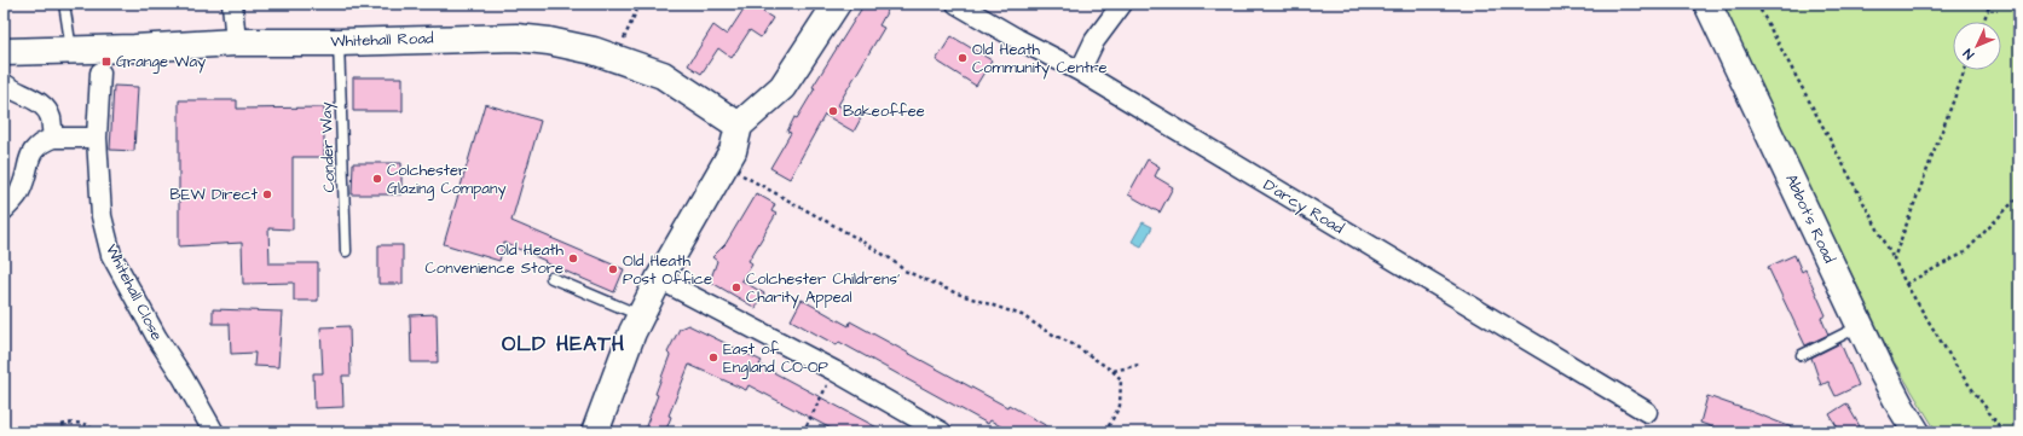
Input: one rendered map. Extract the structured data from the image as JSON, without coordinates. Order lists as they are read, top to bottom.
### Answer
{
  "streets": {
    "street": [
      "Whitehall Road",
      "D'arcy Road",
      "Abbot's Road",
      "Whitehall Close"
    ],
    "lane": ["Conder Way"]
  },
  "crossings": [
    ["Whitehall Road", "Conder Way"]
  ],
  "districts": ["OLD HEATH"],
  "places": {
    "other": [
      "Old Heath Community Centre",
      "Bakeoffee",
      "Colchester Glazing Company",
      "BEW Direct",
      "Old Heath Convenience Store",
      "Old Heath Post Office",
      "Colchester Childrens' Charity Appeal",
      "East of England CO-OP"
    ],
    "transit": ["Grange Way"]
  },
  "north": "bottom left"
}
